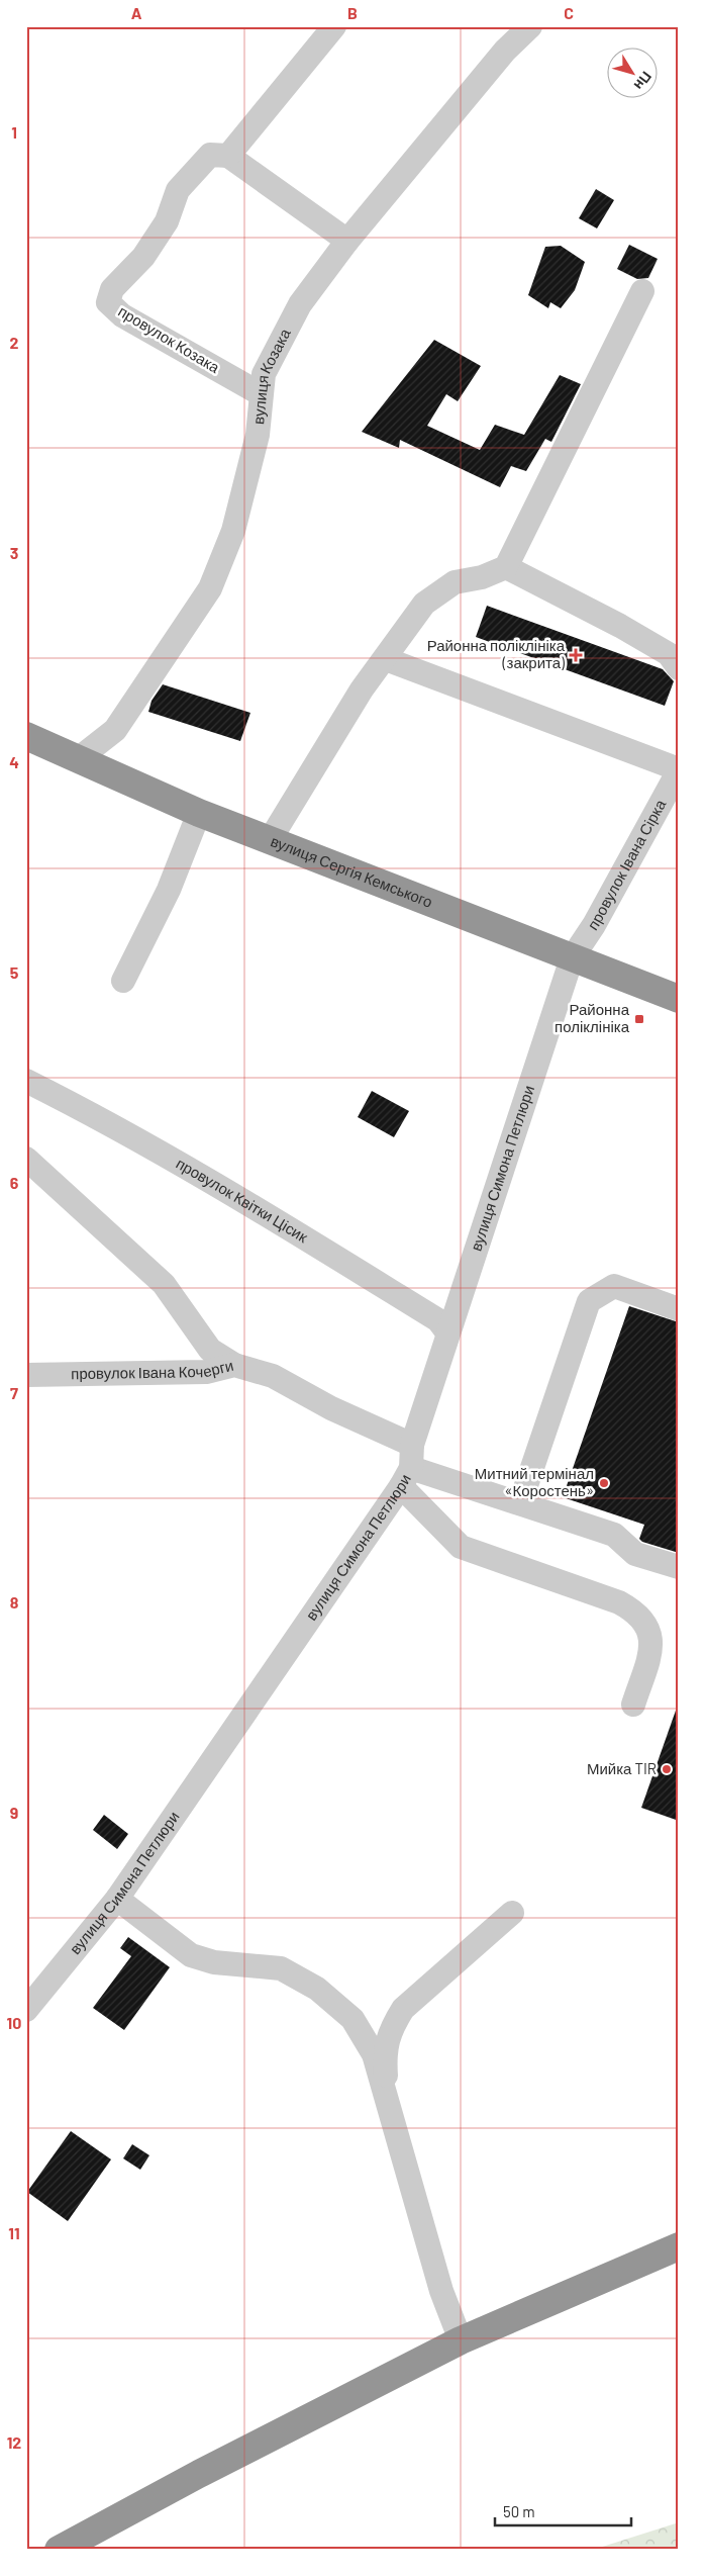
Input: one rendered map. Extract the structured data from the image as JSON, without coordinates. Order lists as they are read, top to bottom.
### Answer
{
  "streets": {
    "highway": ["вулиця Сергія Кемського"],
    "street": [
      "провулок Козака",
      "вулиця Козака",
      "провулок Івана Сірка",
      "вулиця Симона Петлюри",
      "провулок Квітки Цісик",
      "провулок Івана Кочерги"
    ]
  },
  "crossings": [
    ["провулок Козака", "вулиця Козака"],
    ["вулиця Козака", "вулиця Сергія Кемського"],
    ["провулок Івана Сірка", "вулиця Сергія Кемського"],
    ["провулок Івана Сірка", "вулиця Симона Петлюри"],
    ["вулиця Сергія Кемського", "вулиця Симона Петлюри"],
    ["вулиця Симона Петлюри", "провулок Квітки Цісик"],
    ["вулиця Симона Петлюри", "провулок Івана Кочерги"]
  ],
  "places": {
    "health": ["Районна поліклініка (закрита)"],
    "transit": ["Районна поліклініка"],
    "other": ["Митний термінал «Коростень»", "Мийка TIR"]
  },
  "scale_bar": "50 m",
  "north": "bottom right",
  "grid": {
    "columns": ["A", "B", "C"],
    "rows": [
      "1",
      "2",
      "3",
      "4",
      "5",
      "6",
      "7",
      "8",
      "9",
      "10",
      "11",
      "12"
    ]
  }
}
